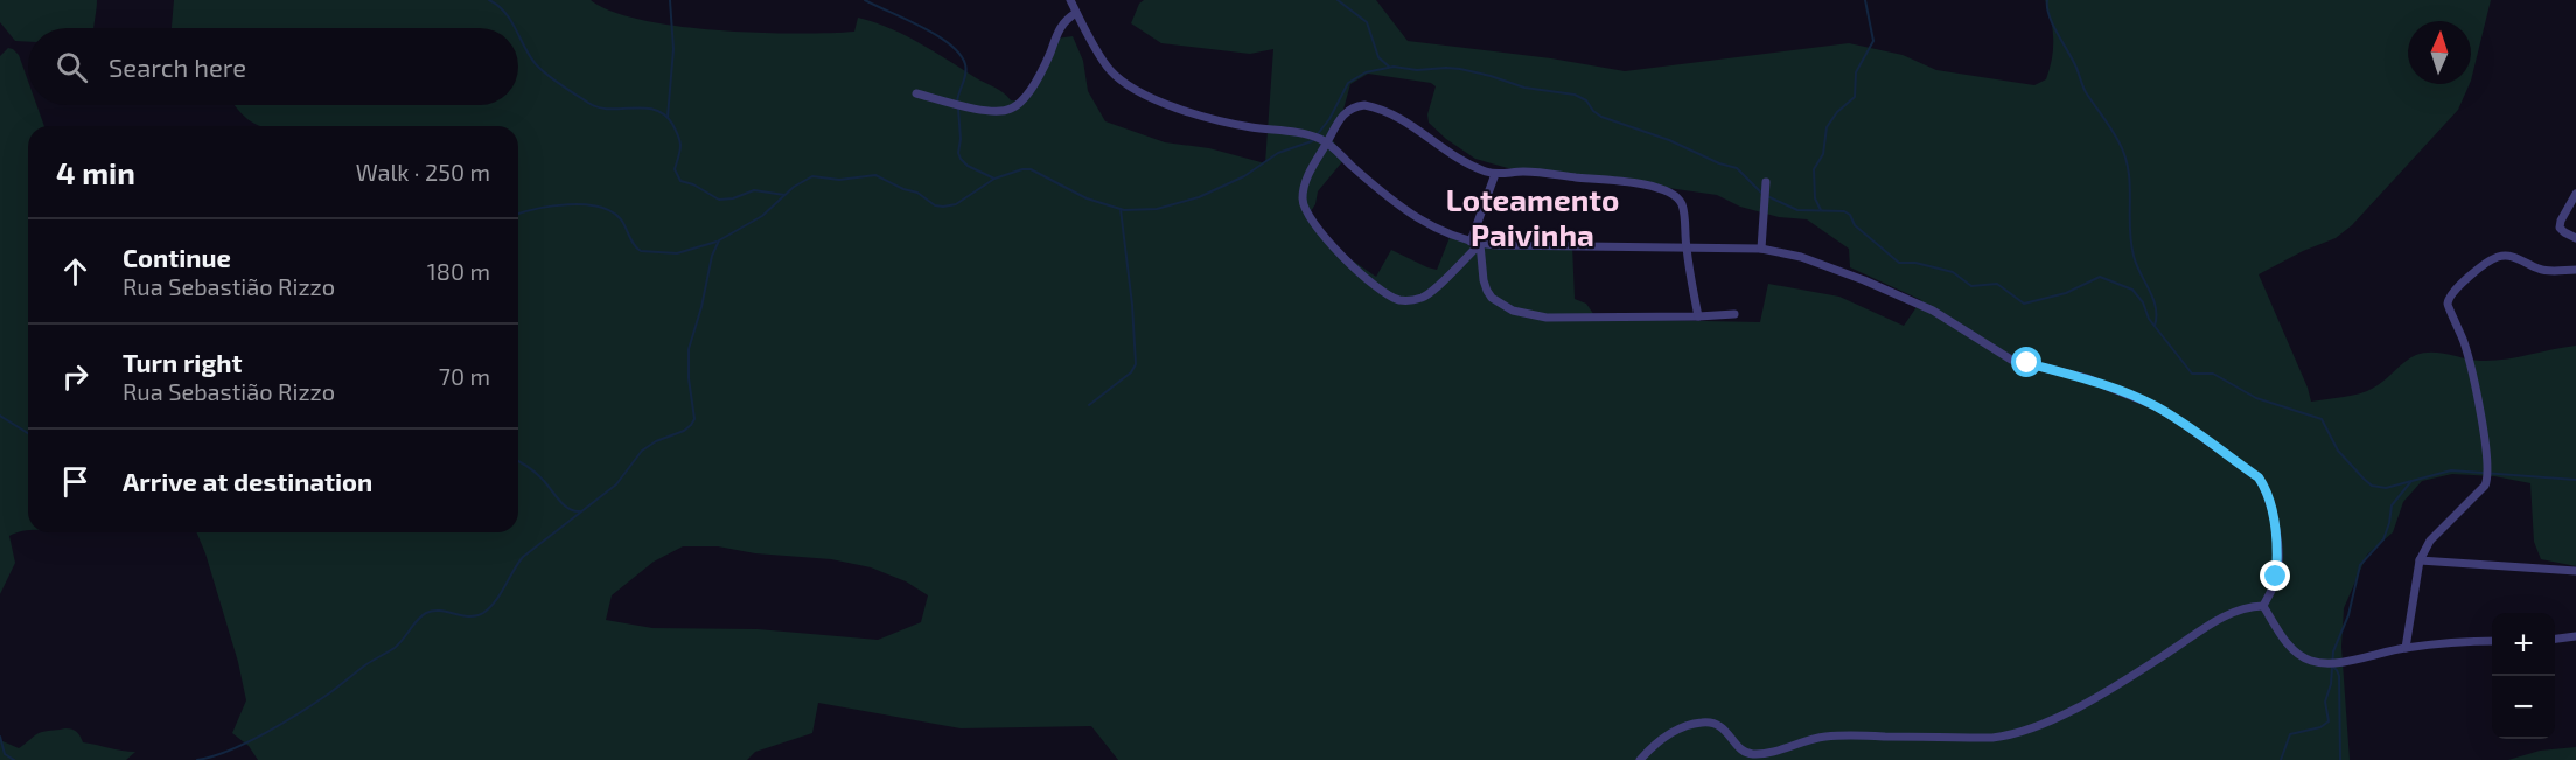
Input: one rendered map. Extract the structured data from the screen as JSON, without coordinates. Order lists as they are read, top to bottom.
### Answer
{
  "districts": ["Loteamento Paivinha"],
  "north": "top",
  "page": {
    "search": "Search here",
    "heading": ["4 min", "Walk · 250 m"],
    "list": [
      ["Continue", "Rua Sebastião Rizzo", "180 m"],
      ["Turn right", "Rua Sebastião Rizzo", "70 m"],
      "Arrive at destination"
    ],
    "map_buttons": ["+", "−"]
  }
}
